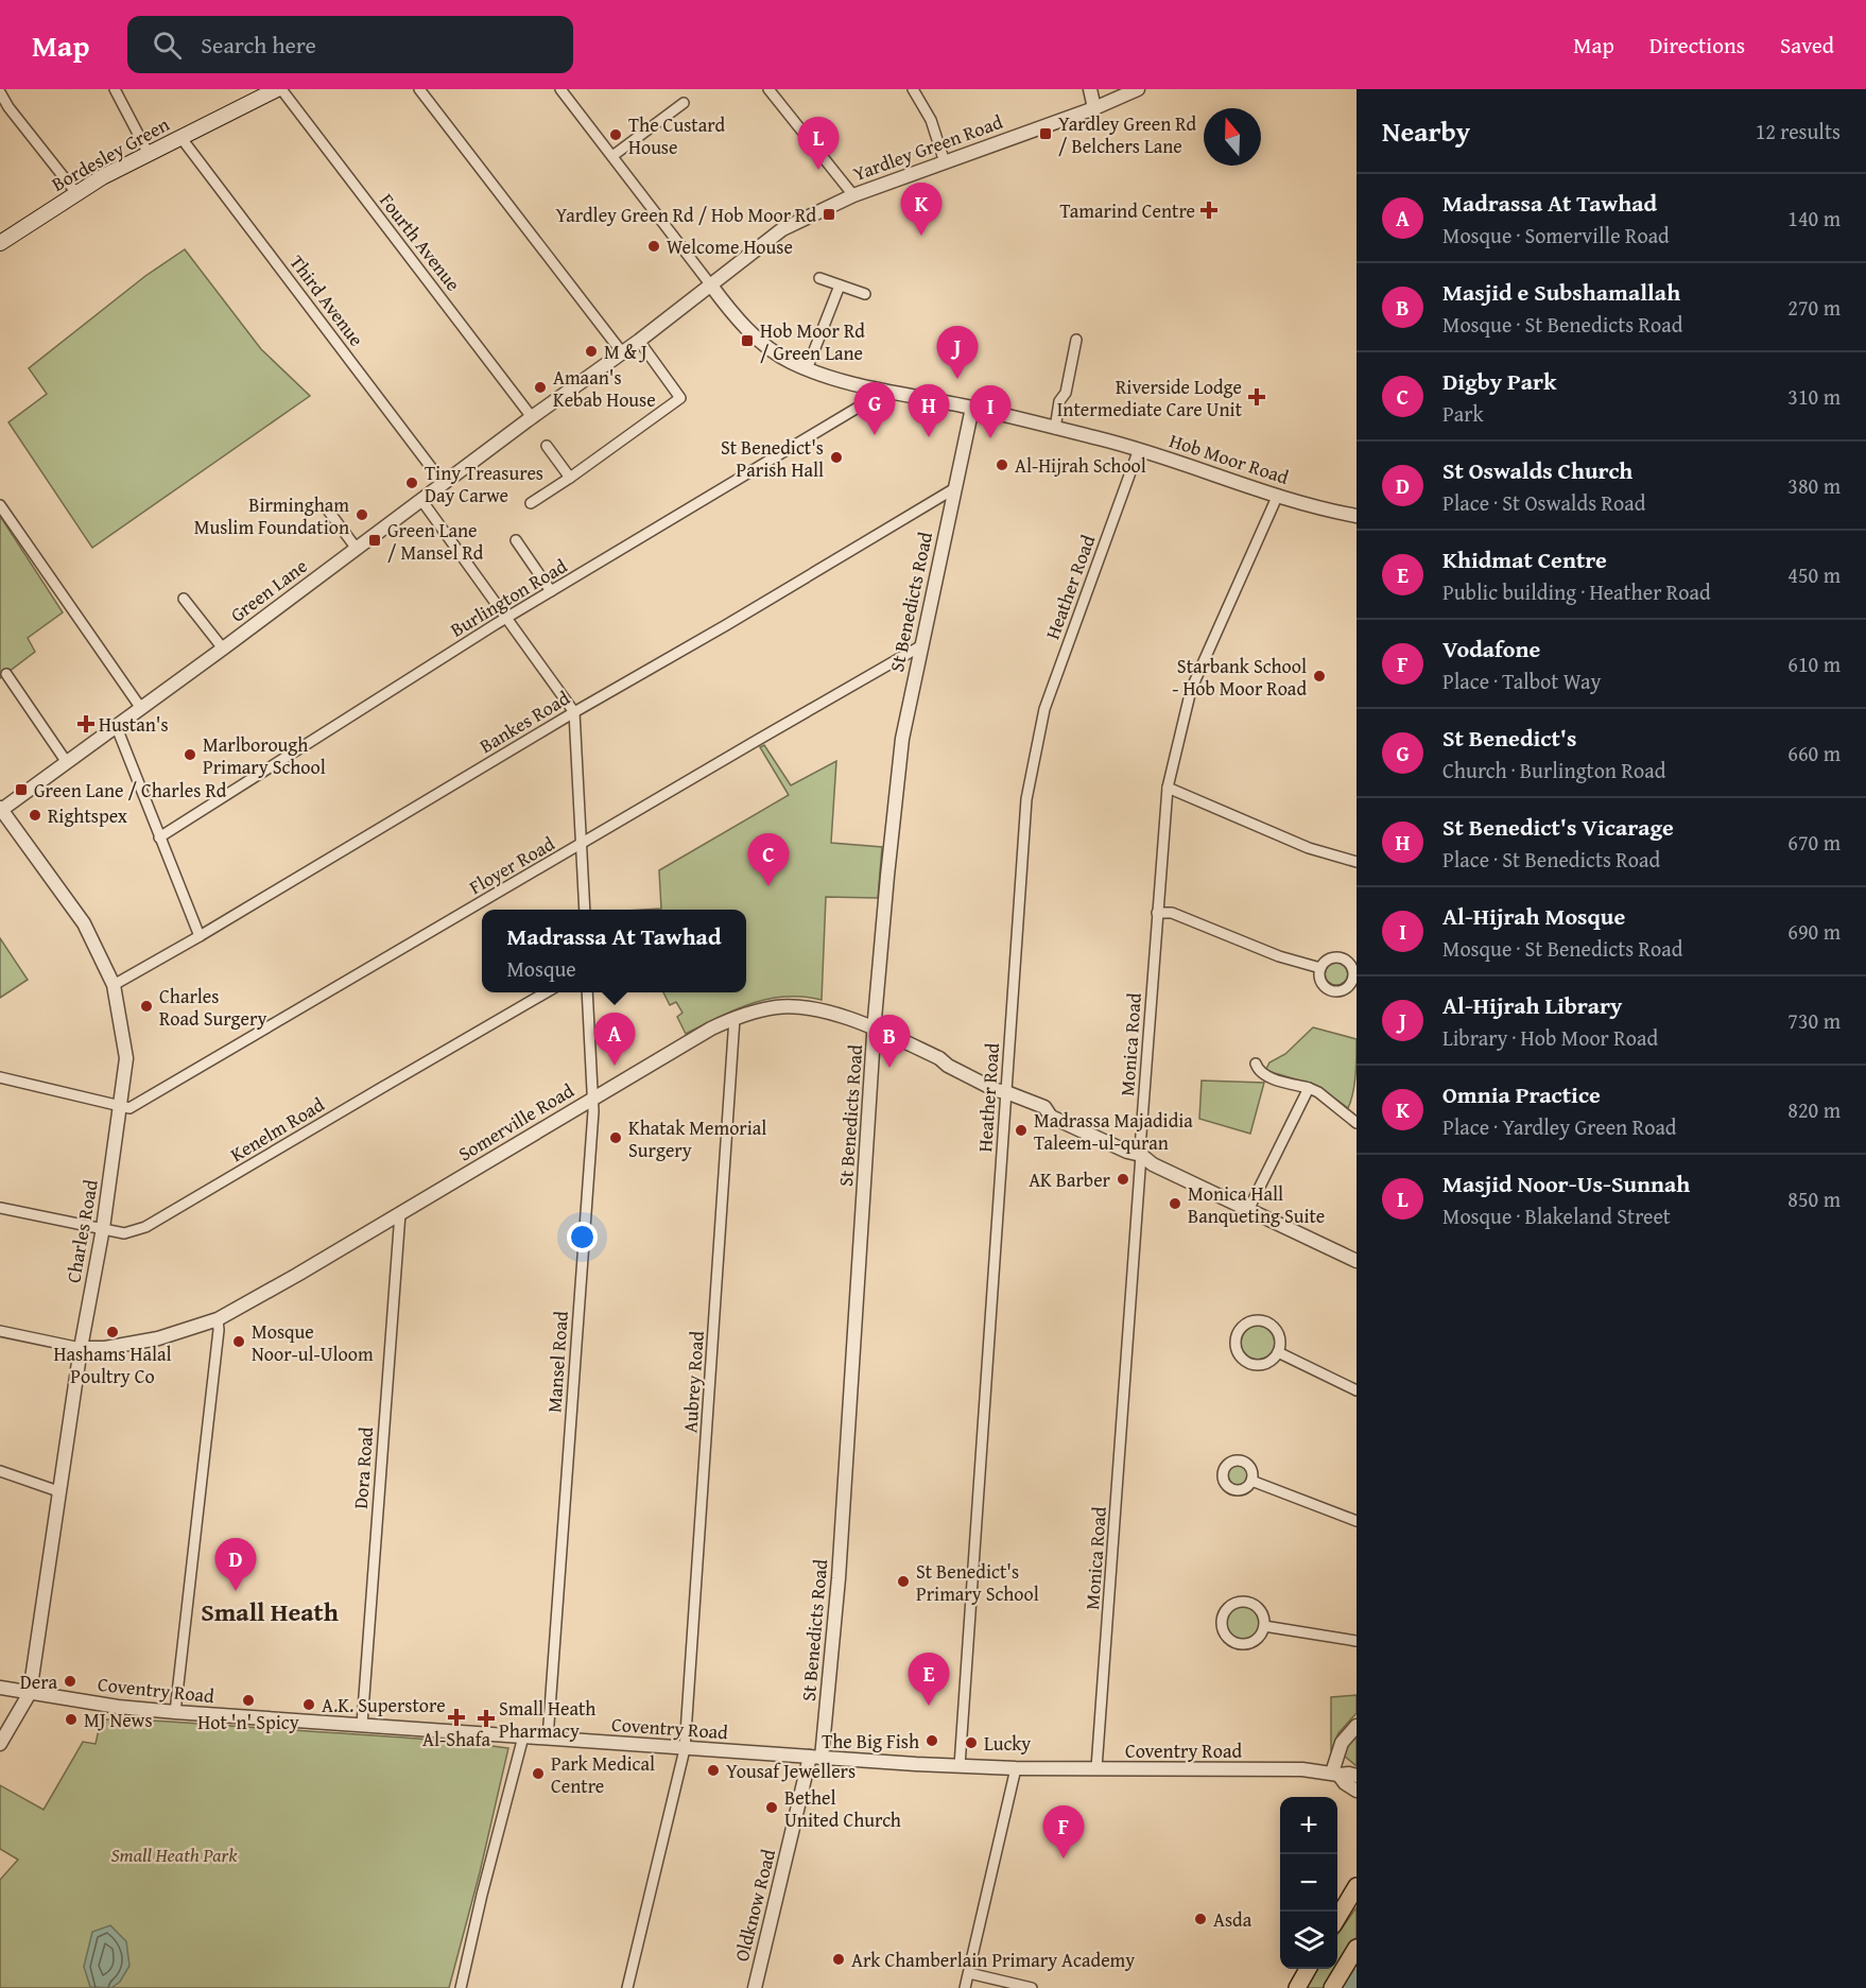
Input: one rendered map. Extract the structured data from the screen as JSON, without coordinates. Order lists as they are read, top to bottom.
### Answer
{
  "streets": {
    "main road": ["Bordesley Green"],
    "street": [
      "Yardley Green Road",
      "Fourth Avenue",
      "Third Avenue",
      "Hob Moor Road",
      "Heather Road",
      "Green Lane",
      "Burlington Road",
      "St Benedicts Road",
      "Bankes Road",
      "Floyer Road",
      "Monica Road",
      "Somerville Road",
      "Kenelm Road",
      "Charles Road",
      "Mansel Road",
      "Aubrey Road",
      "Dora Road",
      "Coventry Road",
      "Oldknow Road"
    ]
  },
  "crossings": [
    ["Yardley Green Road", "Hob Moor Road"],
    ["Yardley Green Road", "Green Lane"],
    ["Bordesley Green", "Fourth Avenue"],
    ["Bordesley Green", "Third Avenue"],
    ["Fourth Avenue", "Green Lane"],
    ["Third Avenue", "Green Lane"],
    ["Hob Moor Road", "Heather Road"],
    ["Hob Moor Road", "Green Lane"],
    ["Hob Moor Road", "Burlington Road"],
    ["Hob Moor Road", "St Benedicts Road"],
    ["Hob Moor Road", "Monica Road"],
    ["Heather Road", "Somerville Road"],
    ["Heather Road", "Coventry Road"],
    ["Green Lane", "Charles Road"],
    ["St Benedicts Road", "Bankes Road"],
    ["St Benedicts Road", "Floyer Road"],
    ["St Benedicts Road", "Somerville Road"],
    ["St Benedicts Road", "Coventry Road"],
    ["St Benedicts Road", "Oldknow Road"],
    ["Bankes Road", "Charles Road"],
    ["Floyer Road", "Charles Road"],
    ["Monica Road", "Somerville Road"],
    ["Monica Road", "Coventry Road"],
    ["Somerville Road", "Charles Road"],
    ["Somerville Road", "Mansel Road"],
    ["Somerville Road", "Aubrey Road"],
    ["Somerville Road", "Dora Road"],
    ["Kenelm Road", "Charles Road"],
    ["Charles Road", "Coventry Road"],
    ["Mansel Road", "Coventry Road"],
    ["Aubrey Road", "Coventry Road"],
    ["Dora Road", "Coventry Road"],
    ["Coventry Road", "Oldknow Road"]
  ],
  "districts": ["Small Heath"],
  "parks": ["Small Heath Park"],
  "places": {
    "transit": [
      "Yardley Green Rd / Belchers Lane",
      "Yardley Green Rd / Hob Moor Rd",
      "Hob Moor Rd / Green Lane",
      "Green Lane / Mansel Rd",
      "Green Lane / Charles Rd"
    ],
    "other": [
      "The Custard House",
      "Welcome House",
      "M & J",
      "Amaan's Kebab House",
      "St Benedict's Parish Hall",
      "Al-Hijrah School",
      "Tiny Treasures Day Carwe",
      "Birmingham Muslim Foundation",
      "Starbank School - Hob Moor Road",
      "Marlborough Primary School",
      "Rightspex",
      "Charles Road Surgery",
      "Madrassa Majadidia Taleem-ul-quran",
      "Khatak Memorial Surgery",
      "AK Barber",
      "Monica Hall Banqueting Suite",
      "Hashams Halal Poultry Co",
      "Mosque Noor-ul-Uloom",
      "St Benedict's Primary School",
      "Dera",
      "Hot 'n' Spicy",
      "A.K. Superstore",
      "MJ News",
      "The Big Fish",
      "Lucky",
      "Yousaf Jewellers",
      "Park Medical Centre",
      "Bethel United Church",
      "Asda",
      "Ark Chamberlain Primary Academy"
    ],
    "health": [
      "Tamarind Centre",
      "Riverside Lodge Intermediate Care Unit",
      "Hustan's",
      "Al-Shafa",
      "Small Heath Pharmacy"
    ]
  },
  "north": "top",
  "page": {
    "header": "Map",
    "search": "Search here",
    "nav": ["Map", "Directions", "Saved"],
    "heading": ["Nearby", "12 results"],
    "pins": [
      "L",
      "K",
      "J",
      "G",
      "H",
      "I",
      "C",
      "A",
      "B",
      "D",
      "E",
      "F"
    ],
    "list": [
      {
        "mark": "A",
        "name": "Madrassa At Tawhad",
        "note": "Mosque · Somerville Road",
        "value": "140 m"
      },
      {
        "mark": "B",
        "name": "Masjid e Subshamallah",
        "note": "Mosque · St Benedicts Road",
        "value": "270 m"
      },
      {
        "mark": "C",
        "name": "Digby Park",
        "note": "Park",
        "value": "310 m"
      },
      {
        "mark": "D",
        "name": "St Oswalds Church",
        "note": "Place · St Oswalds Road",
        "value": "380 m"
      },
      {
        "mark": "E",
        "name": "Khidmat Centre",
        "note": "Public building · Heather Road",
        "value": "450 m"
      },
      {
        "mark": "F",
        "name": "Vodafone",
        "note": "Place · Talbot Way",
        "value": "610 m"
      },
      {
        "mark": "G",
        "name": "St Benedict's",
        "note": "Church · Burlington Road",
        "value": "660 m"
      },
      {
        "mark": "H",
        "name": "St Benedict's Vicarage",
        "note": "Place · St Benedicts Road",
        "value": "670 m"
      },
      {
        "mark": "I",
        "name": "Al-Hijrah Mosque",
        "note": "Mosque · St Benedicts Road",
        "value": "690 m"
      },
      {
        "mark": "J",
        "name": "Al-Hijrah Library",
        "note": "Library · Hob Moor Road",
        "value": "730 m"
      },
      {
        "mark": "K",
        "name": "Omnia Practice",
        "note": "Place · Yardley Green Road",
        "value": "820 m"
      },
      {
        "mark": "L",
        "name": "Masjid Noor-Us-Sunnah",
        "note": "Mosque · Blakeland Street",
        "value": "850 m"
      }
    ],
    "popup": ["Madrassa At Tawhad", "Mosque"],
    "map_buttons": ["+", "−"]
  }
}
